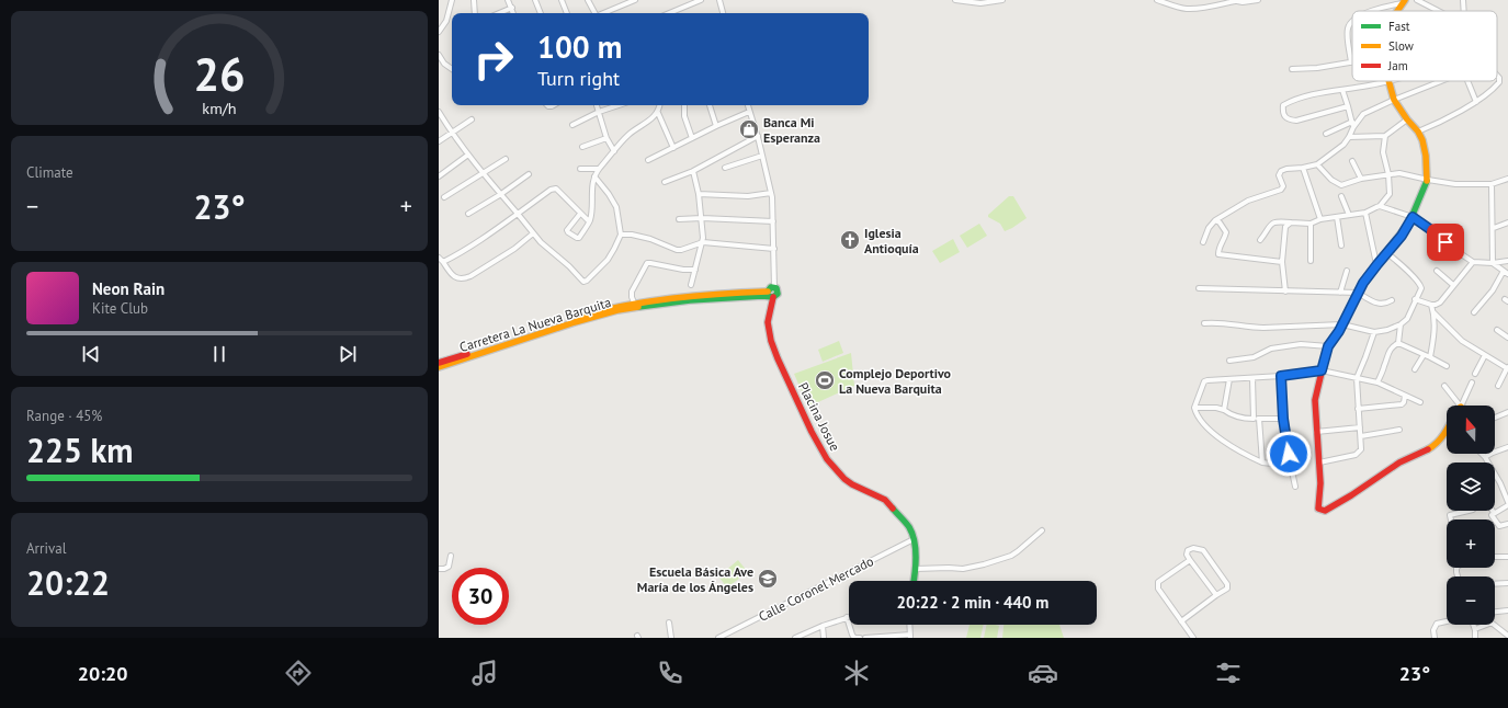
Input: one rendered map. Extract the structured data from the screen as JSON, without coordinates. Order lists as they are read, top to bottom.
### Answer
{
  "streets": {
    "street": ["Carretera La Nueva Barquita", "Placina Josue", "Calle Coronel Mercado"]
  },
  "crossings": [
    ["Carretera La Nueva Barquita", "Placina Josue"],
    ["Placina Josue", "Calle Coronel Mercado"]
  ],
  "places": {
    "shop": ["Banca Mi Esperanza"],
    "church": ["Iglesia Antioquía"],
    "sports": ["Complejo Deportivo La Nueva Barquita"],
    "school or university": ["Escuela Básica Ave María de los Ángeles"]
  },
  "legend": ["Fast", "Slow", "Jam"],
  "north": "top",
  "page": {
    "turn": ["100 m", "Turn right"],
    "tile": [
      "Climate",
      ["Range · 45%", "225 km"],
      ["Arrival", "20:22"]
    ],
    "heat": ["−", "23°", "+"],
    "song": ["Neon Rain", "Kite Club"],
    "map_buttons": ["+", "−"],
    "limit": "30",
    "trip": "20:22 · 2 min · 440 m",
    "tabs": ["20:20", "23°"],
    "gauge": ["26", "km/h"]
  }
}
